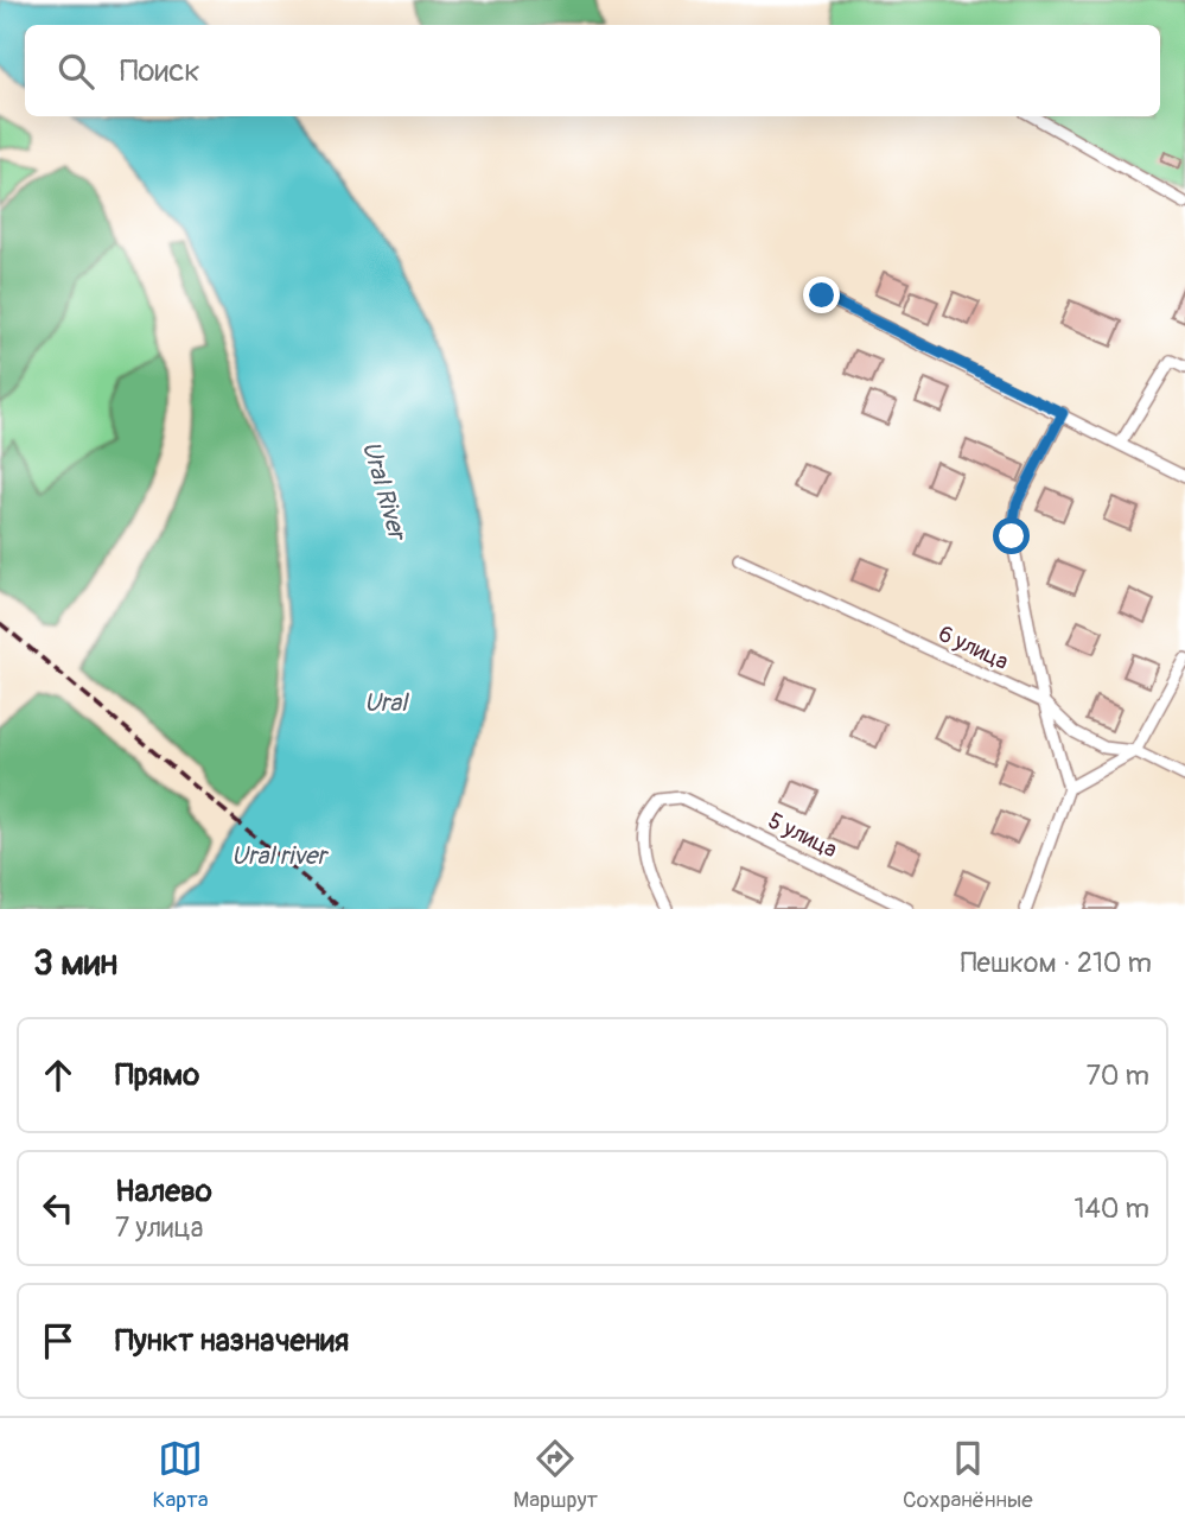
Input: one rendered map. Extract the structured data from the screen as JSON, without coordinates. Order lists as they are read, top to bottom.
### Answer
{
  "streets": {
    "street": ["6 улица", "5 улица"]
  },
  "water": ["Ural River", "Ural", "Ural river"],
  "page": {
    "search": "Поиск",
    "heading": ["3 мин", "Пешком · 210 m"],
    "list": [
      ["Прямо", "70 m"],
      ["Налево", "7 улица", "140 m"],
      "Пункт назначения"
    ],
    "nav": ["Карта", "Маршрут", "Сохранённые"]
  }
}
